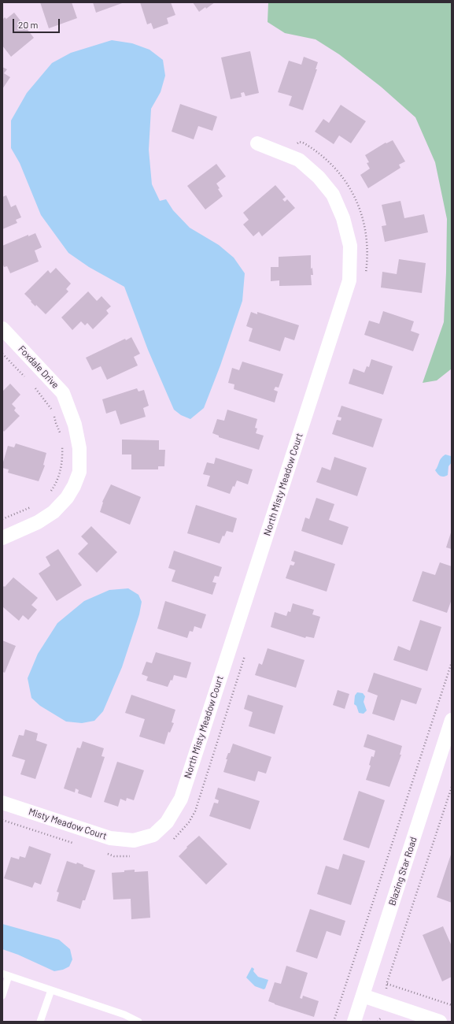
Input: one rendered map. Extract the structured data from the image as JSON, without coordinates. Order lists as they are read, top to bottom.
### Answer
{
  "streets": {
    "street": [
      "Foxdale Drive",
      "North Misty Meadow Court",
      "Misty Meadow Court",
      "Blazing Star Road"
    ]
  },
  "crossings": [
    ["North Misty Meadow Court", "Misty Meadow Court"]
  ],
  "scale_bar": "20 m"
}
